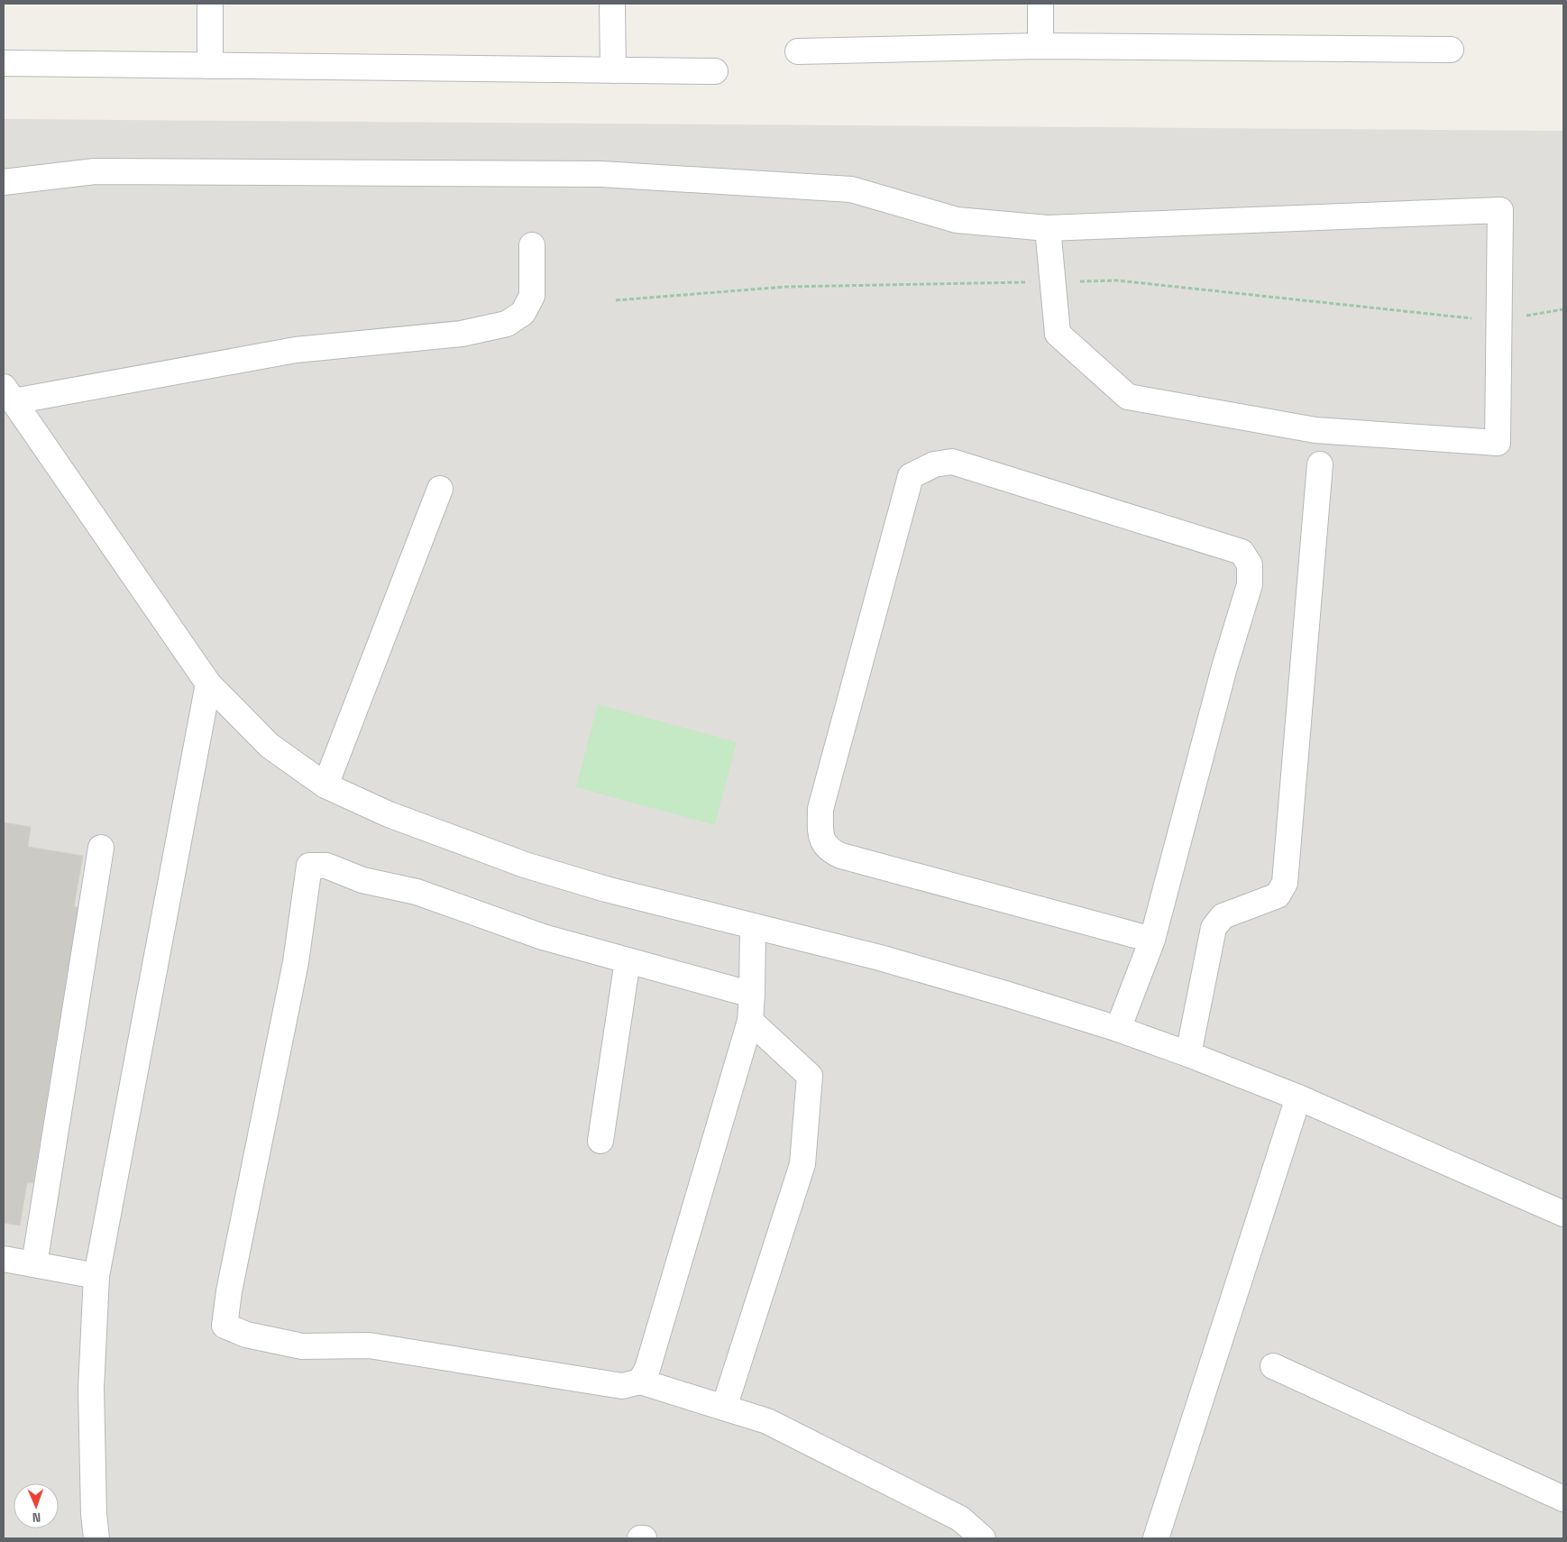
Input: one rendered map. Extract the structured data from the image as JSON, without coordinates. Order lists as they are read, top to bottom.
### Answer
{
  "north": "bottom"
}
